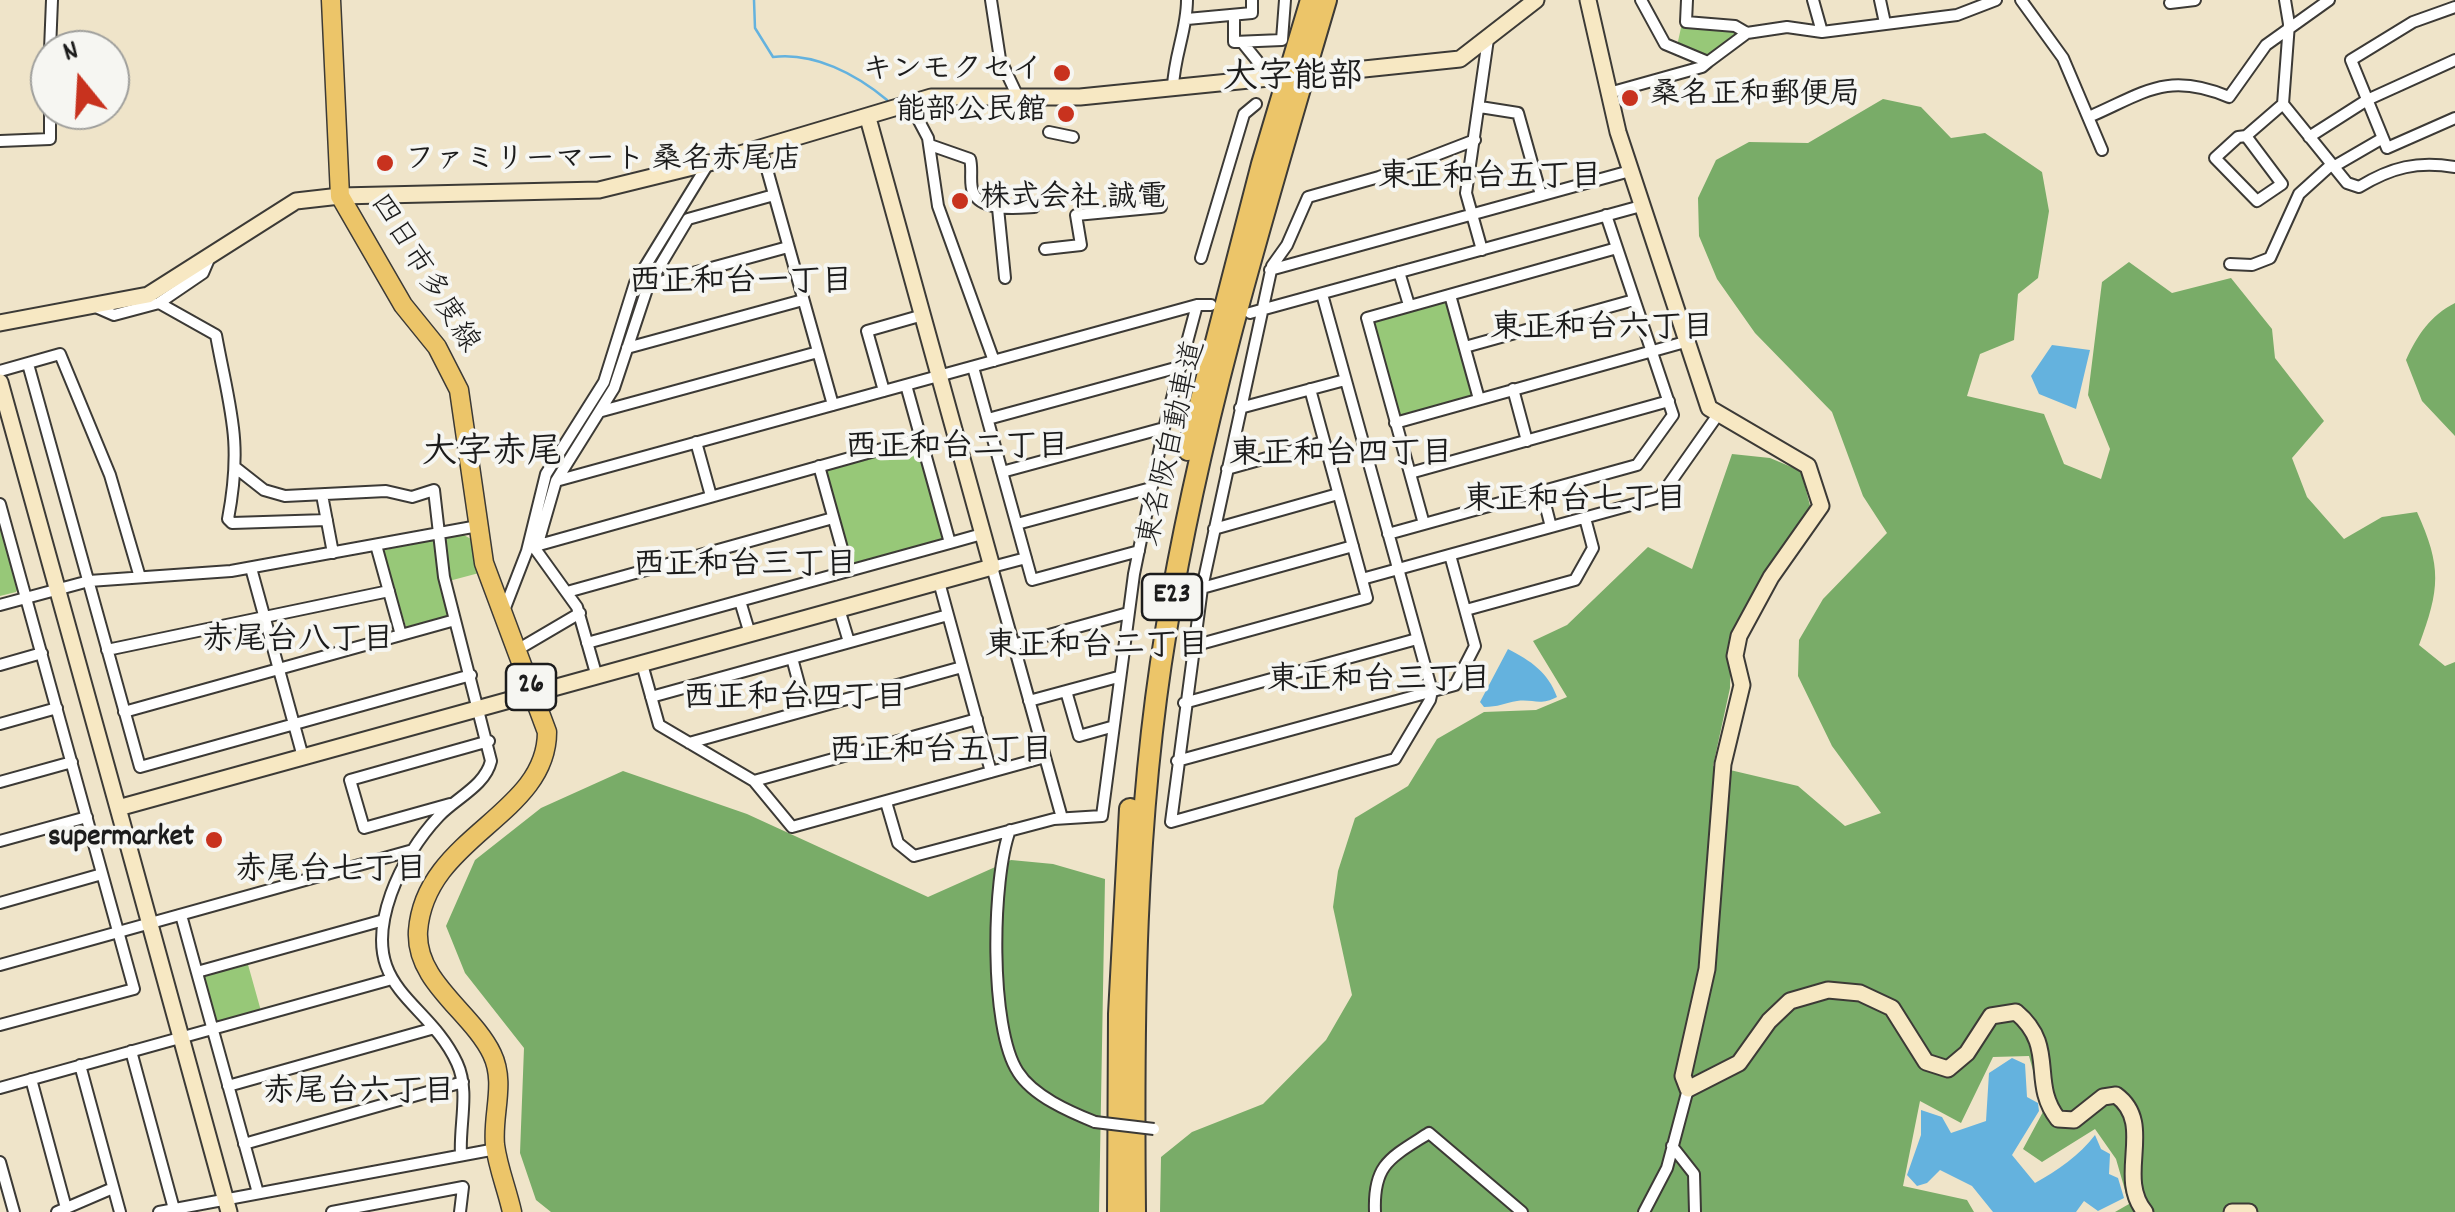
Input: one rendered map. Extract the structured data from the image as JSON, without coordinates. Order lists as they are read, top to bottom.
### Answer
{
  "streets": {
    "highway": ["東名阪自動車道", "E23"],
    "main road": ["四日市多度線", "26"]
  },
  "districts": [
    "大字能部",
    "東正和台五丁目",
    "西正和台一丁目",
    "東正和台六丁目",
    "西正和台二丁目",
    "大字赤尾",
    "東正和台四丁目",
    "東正和台七丁目",
    "西正和台三丁目",
    "赤尾台八丁目",
    "東正和台二丁目",
    "東正和台三丁目",
    "西正和台四丁目",
    "西正和台五丁目",
    "赤尾台七丁目",
    "赤尾台六丁目"
  ],
  "places": [
    "キンモクセイ",
    "桑名正和郵便局",
    "能部公民館",
    "ファミリーマート 桑名赤尾店",
    "株式会社 誠電",
    "supermarket"
  ],
  "north": "top"
}
